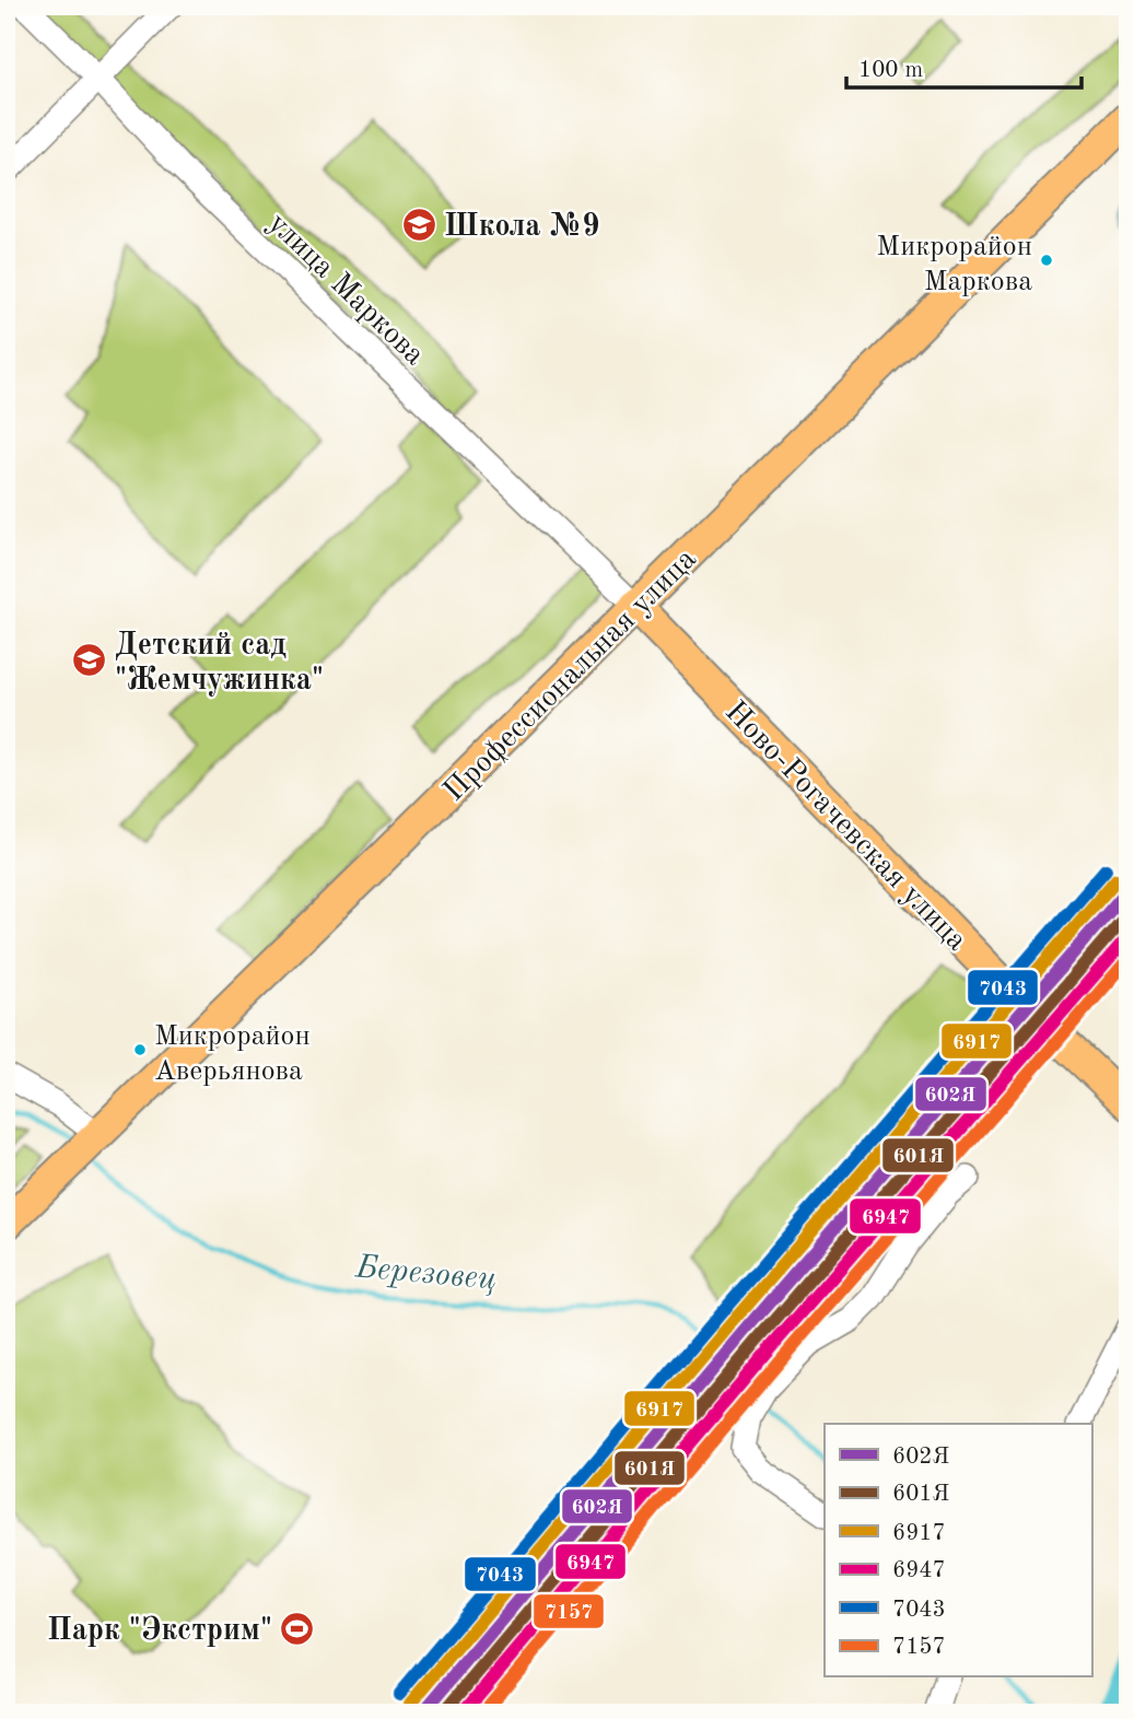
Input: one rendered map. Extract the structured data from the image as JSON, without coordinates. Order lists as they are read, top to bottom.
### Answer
{
  "streets": {
    "main road": ["Профессиональная улица", "Ново-Рогачевская улица"],
    "street": ["улица Маркова"]
  },
  "crossings": [
    ["улица Маркова", "Профессиональная улица"],
    ["улица Маркова", "Ново-Рогачевская улица"],
    ["Профессиональная улица", "Ново-Рогачевская улица"]
  ],
  "water": ["Березовец"],
  "places": {
    "school or university": ["Школа №9", "Детский сад \"Жемчужинка\""],
    "other": ["Микрорайон Маркова", "Микрорайон Аверьянова"],
    "sports": ["Парк \"Экстрим\""]
  },
  "lines": [
    "transit line 7043",
    "transit line 6917",
    "transit line 602Я",
    "transit line 601Я",
    "transit line 6947",
    "transit line 7157"
  ],
  "legend": [
    "602Я",
    "601Я",
    "6917",
    "6947",
    "7043",
    "7157"
  ],
  "scale_bar": "100 m"
}
